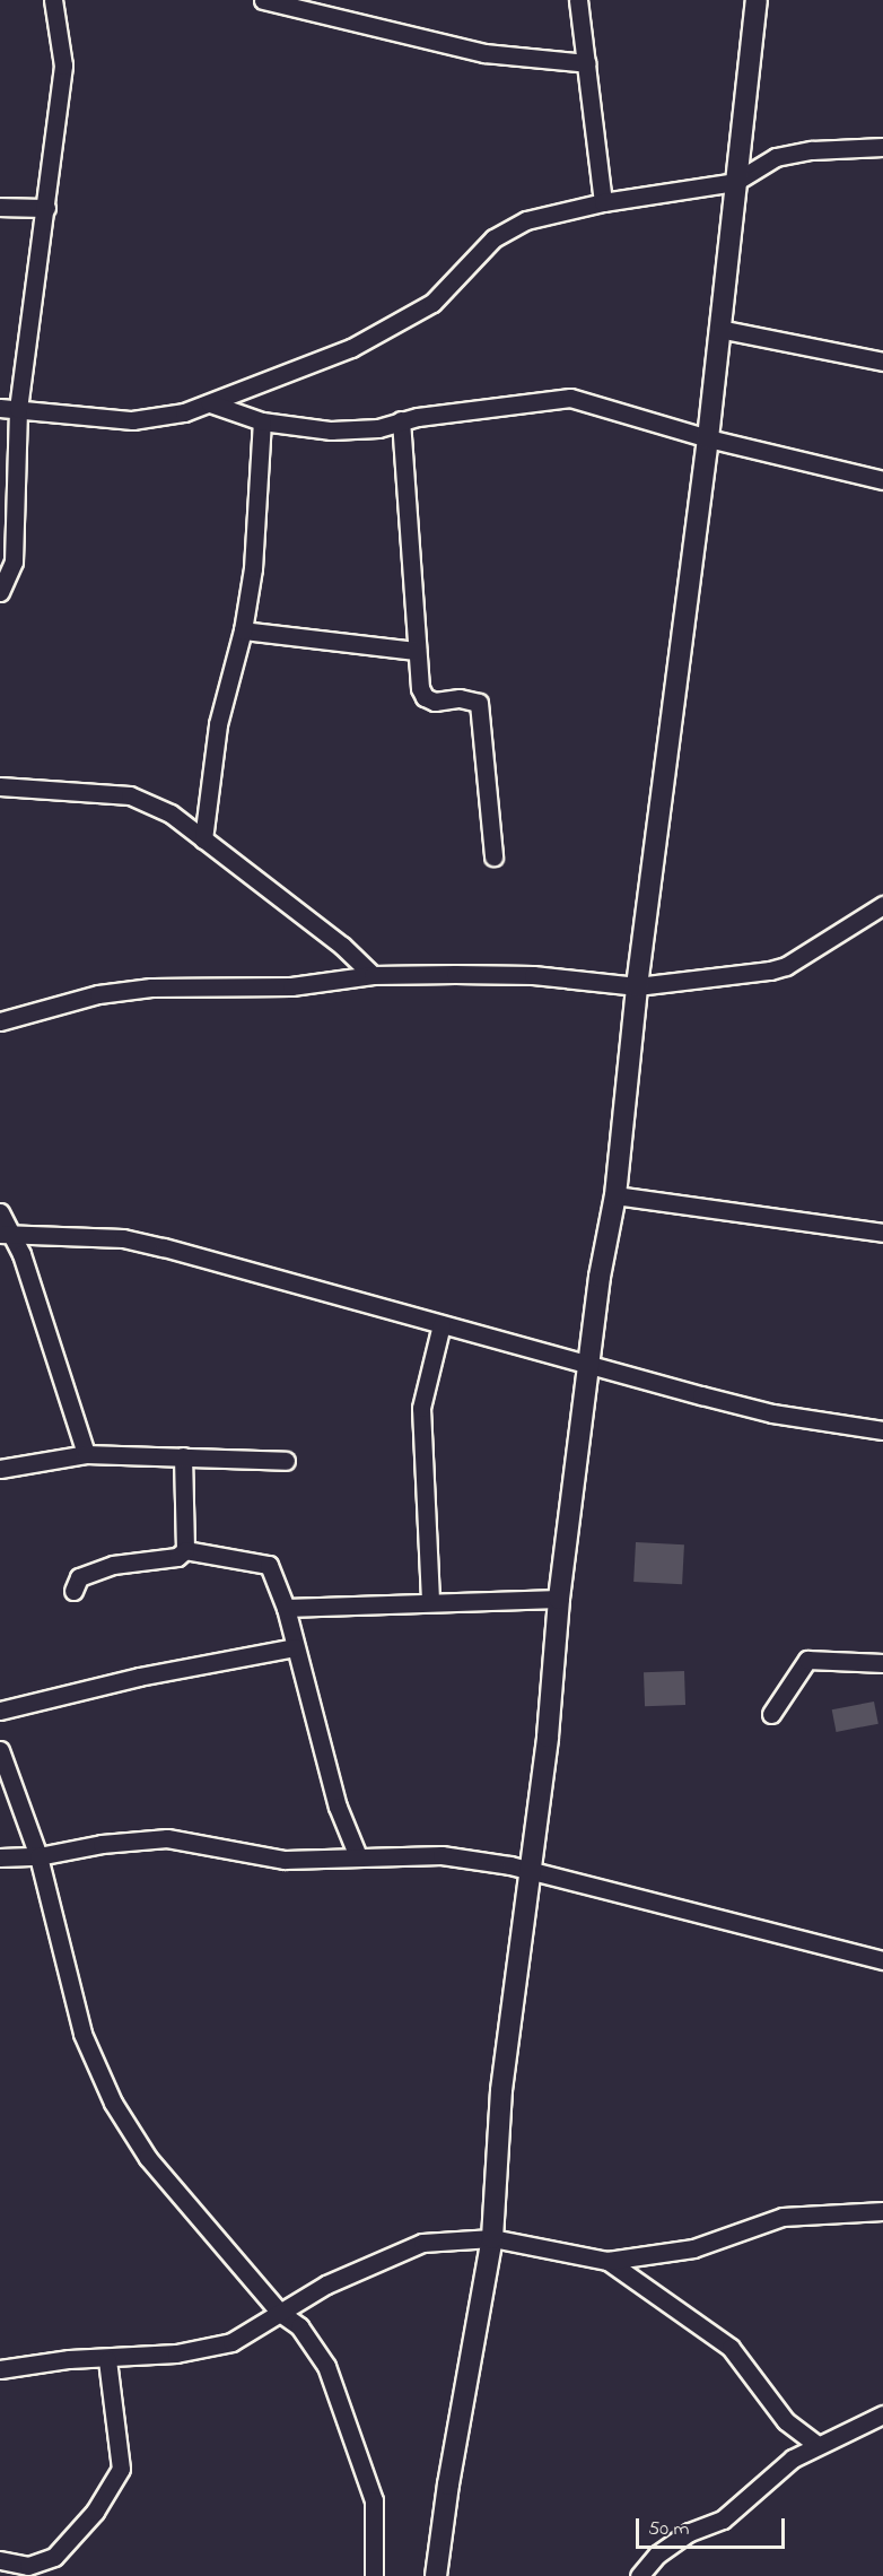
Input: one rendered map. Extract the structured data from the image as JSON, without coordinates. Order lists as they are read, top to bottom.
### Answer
{
  "scale_bar": "50 m"
}
